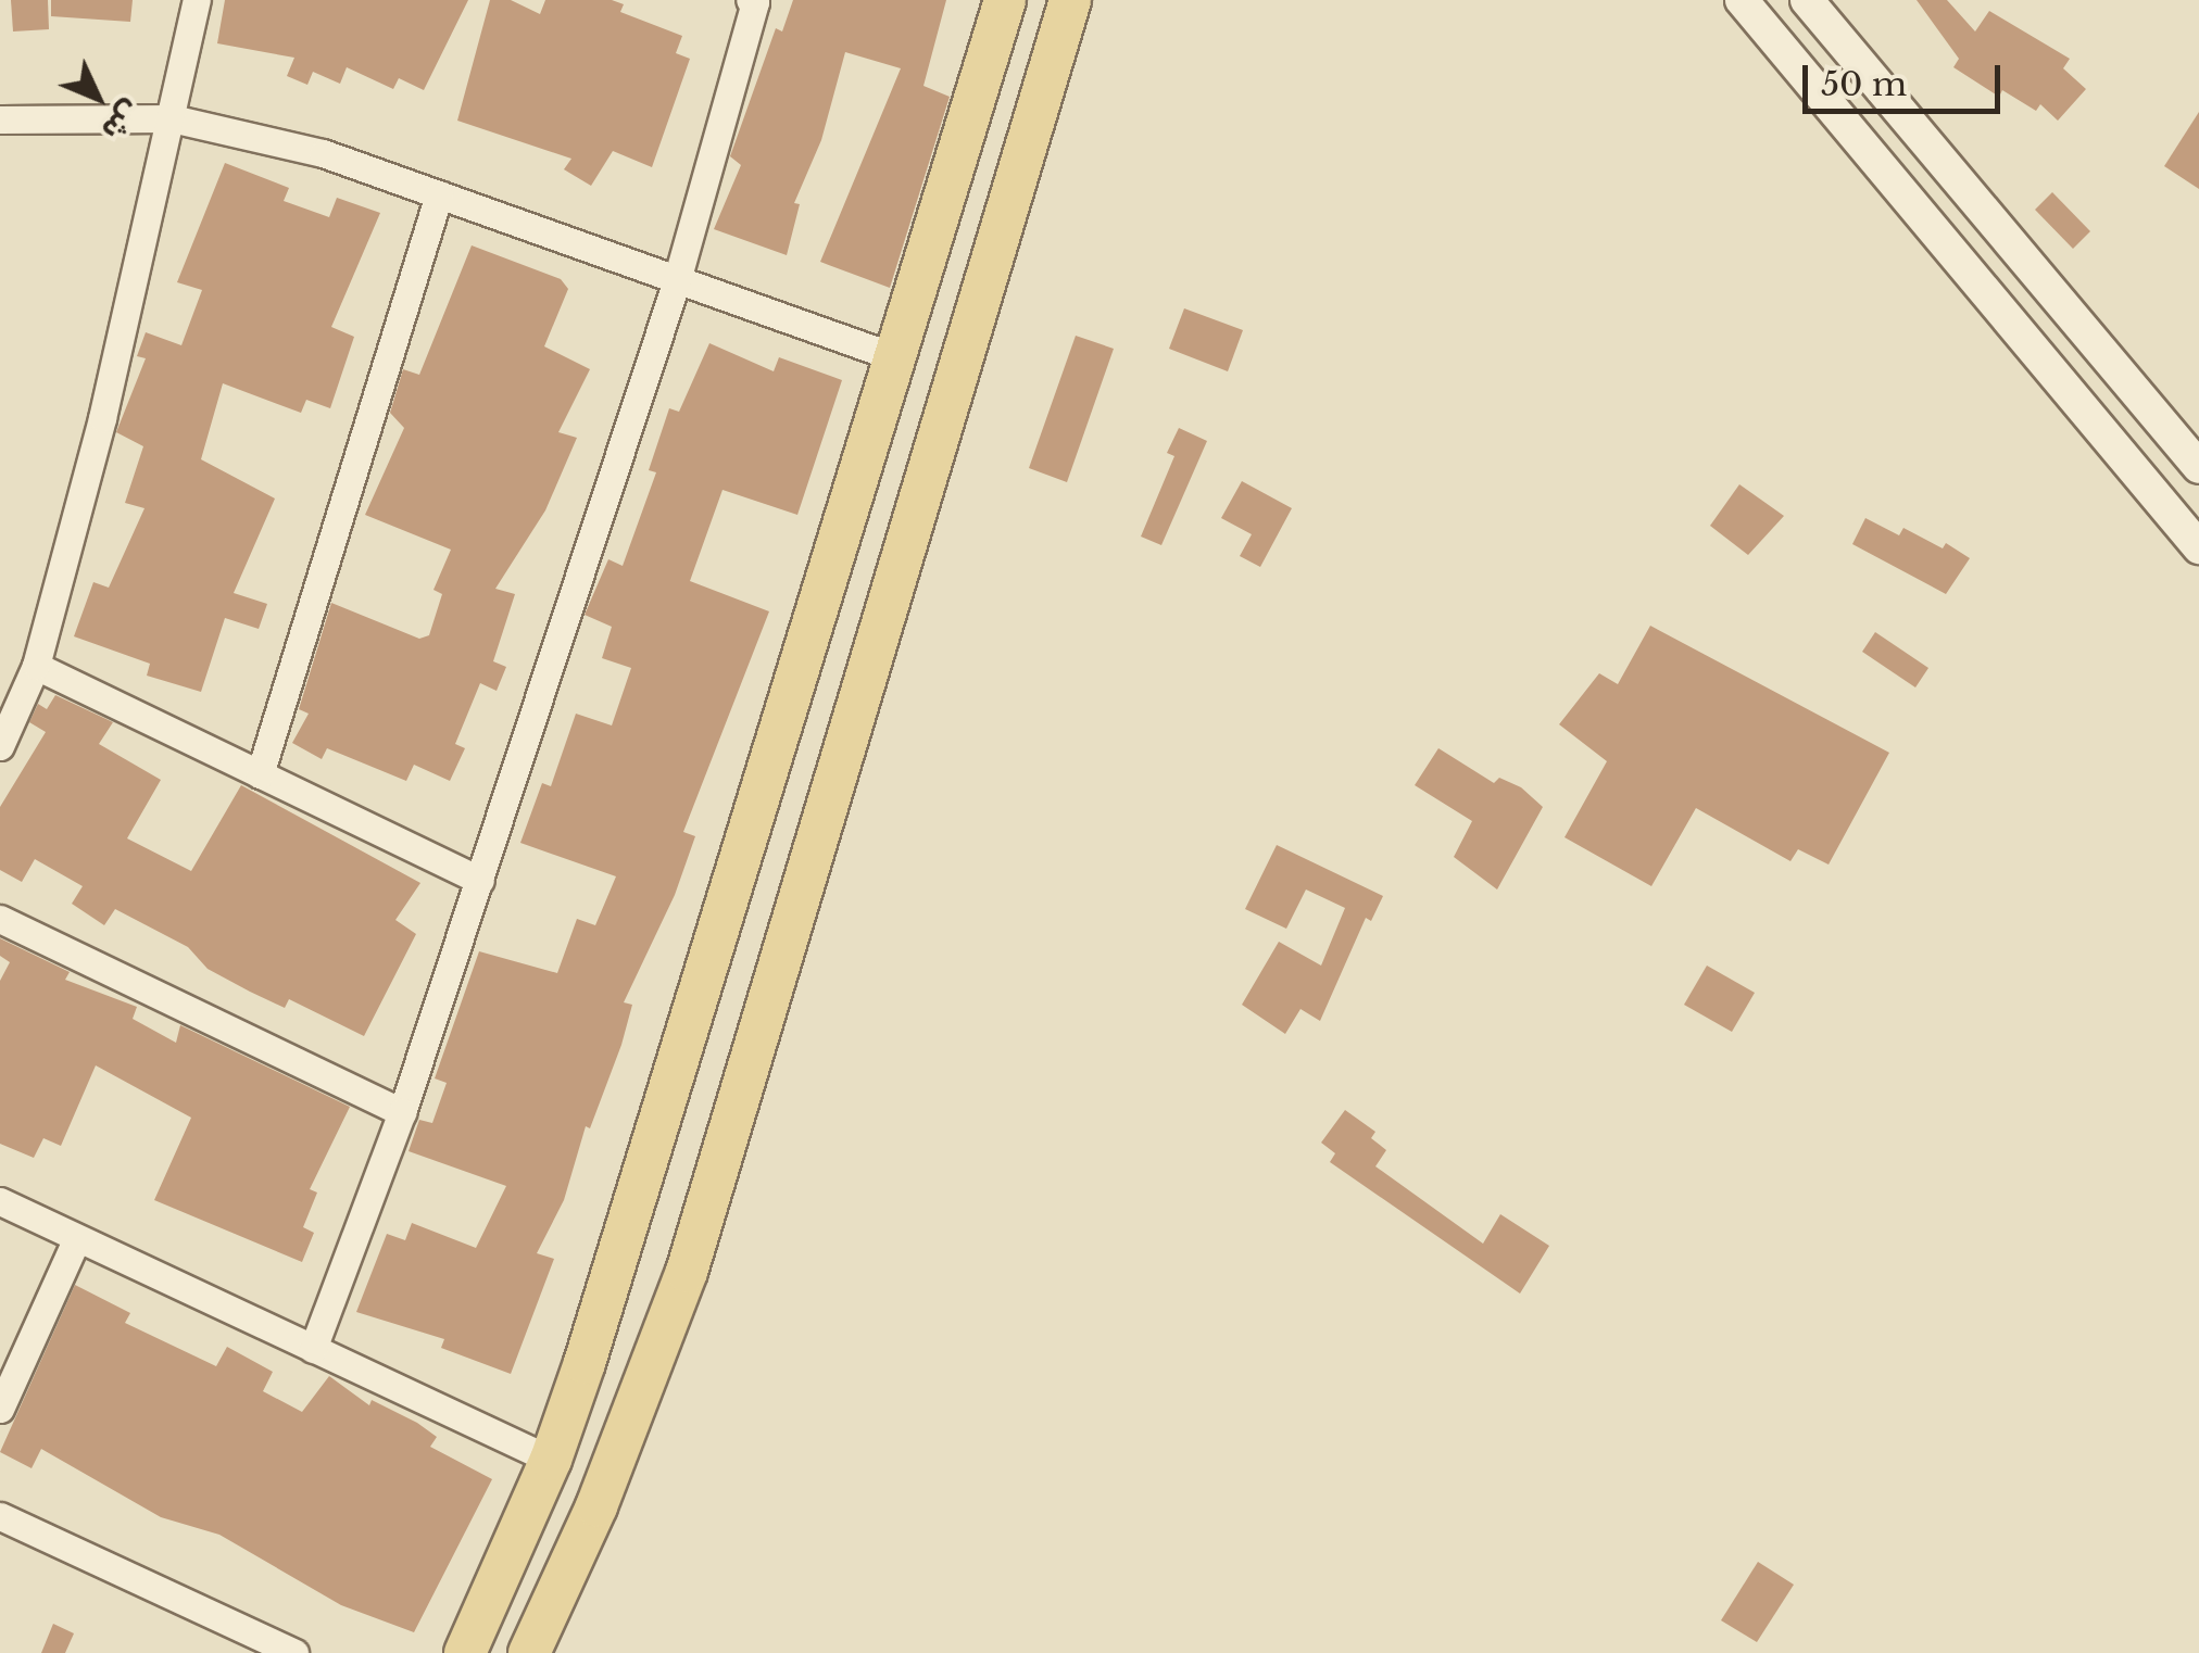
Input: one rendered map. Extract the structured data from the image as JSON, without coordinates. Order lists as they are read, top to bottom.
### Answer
{
  "scale_bar": "50 m",
  "north": "bottom right"
}
